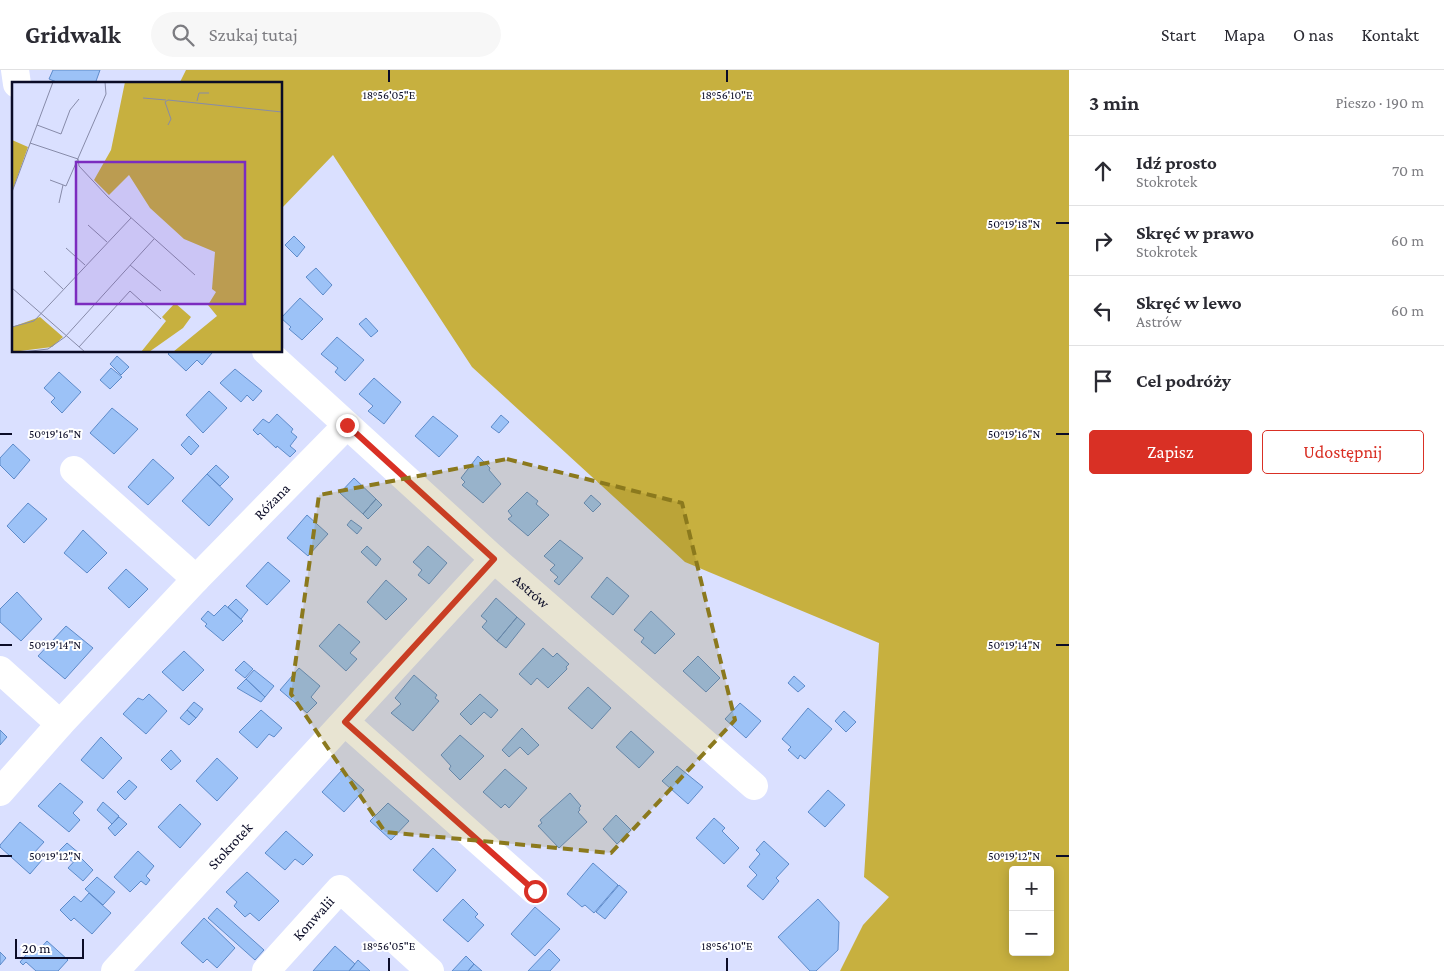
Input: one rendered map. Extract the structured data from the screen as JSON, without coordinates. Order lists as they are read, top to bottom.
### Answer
{
  "streets": {
    "street": [
      "Różana",
      "Astrów",
      "Stokrotek",
      "Konwalii"
    ]
  },
  "crossings": [
    ["Różana", "Astrów"],
    ["Astrów", "Stokrotek"]
  ],
  "scale_bar": "20 m",
  "page": {
    "header": "Gridwalk",
    "search": "Szukaj tutaj",
    "nav": [
      "Start",
      "Mapa",
      "O nas",
      "Kontakt"
    ],
    "heading": ["3 min", "Pieszo · 190 m"],
    "list": [
      ["Idź prosto", "Stokrotek", "70 m"],
      ["Skręć w prawo", "Stokrotek", "60 m"],
      ["Skręć w lewo", "Astrów", "60 m"],
      "Cel podróży"
    ],
    "buttons": ["Zapisz", "Udostępnij"],
    "map_buttons": ["+", "−"],
    "scale": "20 m"
  },
  "coordinates": [
    "18°56'05\"E",
    "18°56'10\"E",
    "50°19'18\"N",
    "50°19'16\"N",
    "50°19'14\"N",
    "50°19'12\"N"
  ]
}
